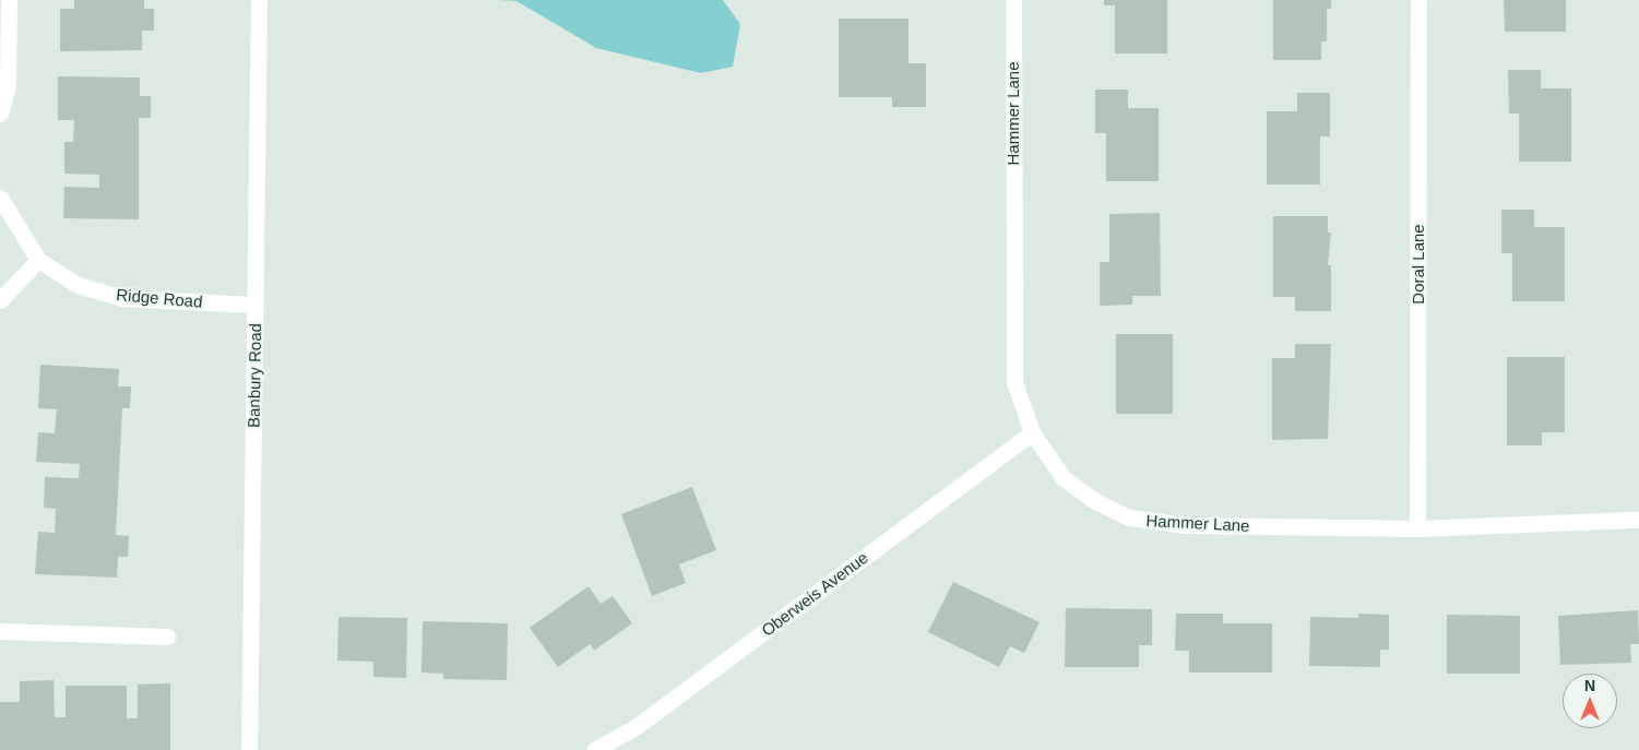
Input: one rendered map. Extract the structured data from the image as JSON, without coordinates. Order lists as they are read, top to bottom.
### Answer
{
  "streets": {
    "street": [
      "Hammer Lane",
      "Doral Lane",
      "Ridge Road",
      "Banbury Road",
      "Oberweis Avenue"
    ]
  },
  "crossings": [
    ["Hammer Lane", "Doral Lane"],
    ["Hammer Lane", "Oberweis Avenue"],
    ["Ridge Road", "Banbury Road"]
  ],
  "north": "top"
}
